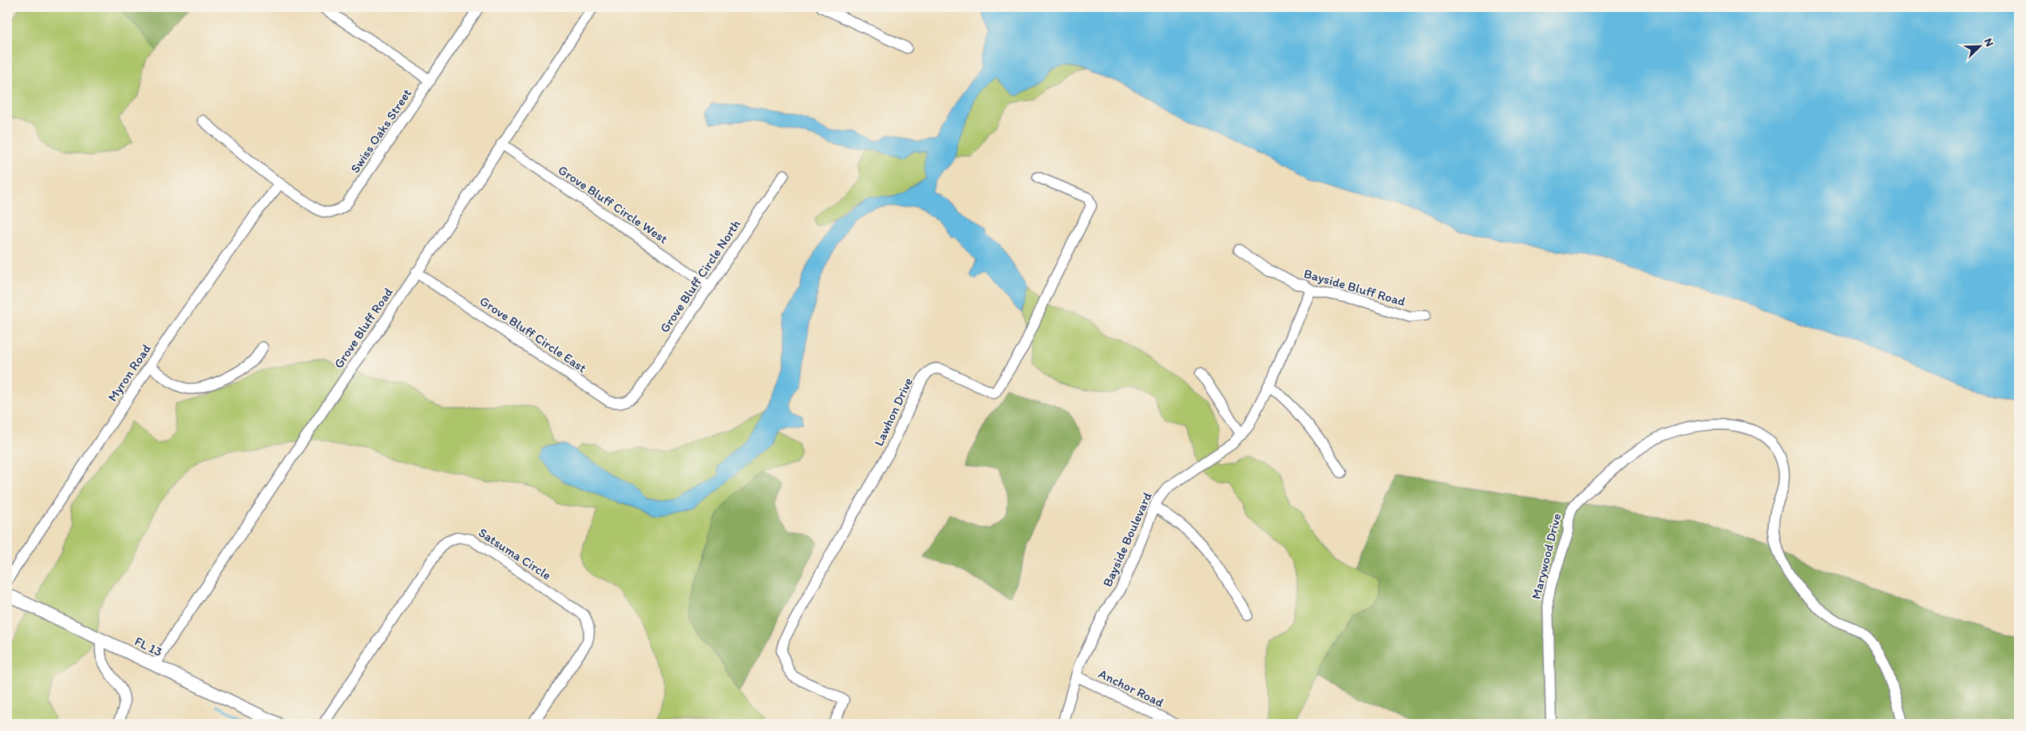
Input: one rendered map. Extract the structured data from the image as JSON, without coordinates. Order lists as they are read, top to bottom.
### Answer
{
  "streets": {
    "main road": ["FL 13"],
    "street": [
      "Swiss Oaks Street",
      "Grove Bluff Circle West",
      "Grove Bluff Circle North",
      "Bayside Bluff Road",
      "Grove Bluff Road",
      "Grove Bluff Circle East",
      "Myron Road",
      "Lawhon Drive",
      "Bayside Boulevard",
      "Satsuma Circle",
      "Marywood Drive",
      "Anchor Road"
    ]
  },
  "crossings": [
    ["Swiss Oaks Street", "Myron Road"],
    ["Grove Bluff Circle West", "Grove Bluff Circle North"],
    ["Grove Bluff Circle West", "Grove Bluff Road"],
    ["Grove Bluff Circle North", "Grove Bluff Circle East"],
    ["Bayside Bluff Road", "Bayside Boulevard"],
    ["Grove Bluff Road", "Grove Bluff Circle East"],
    ["Grove Bluff Road", "FL 13"],
    ["Bayside Boulevard", "Anchor Road"]
  ],
  "north": "top right"
}
